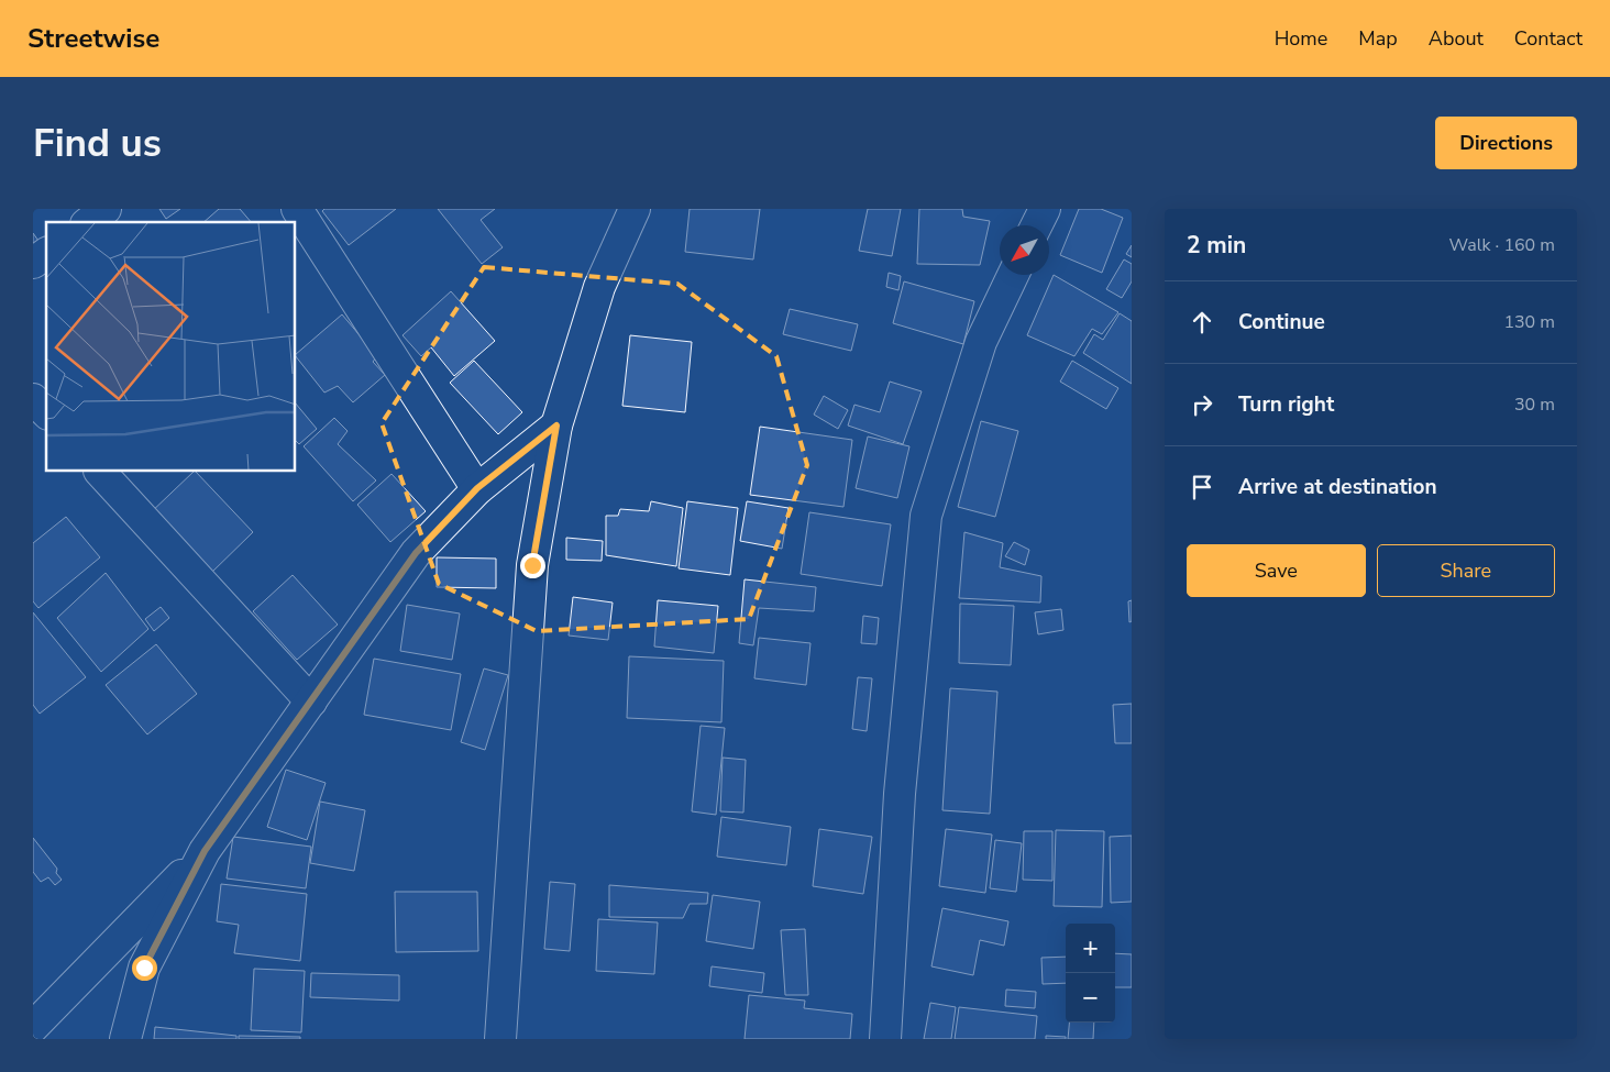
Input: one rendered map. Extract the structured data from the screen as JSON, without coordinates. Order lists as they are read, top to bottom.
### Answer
{
  "north": "bottom left",
  "page": {
    "header": "Streetwise",
    "nav": [
      "Home",
      "Map",
      "About",
      "Contact"
    ],
    "buttons": [
      "Directions",
      ["Save", "Share"]
    ],
    "title": "Find us",
    "heading": ["2 min", "Walk · 160 m"],
    "list": [
      ["Continue", "130 m"],
      ["Turn right", "30 m"],
      "Arrive at destination"
    ],
    "map_buttons": ["+", "−"]
  }
}
